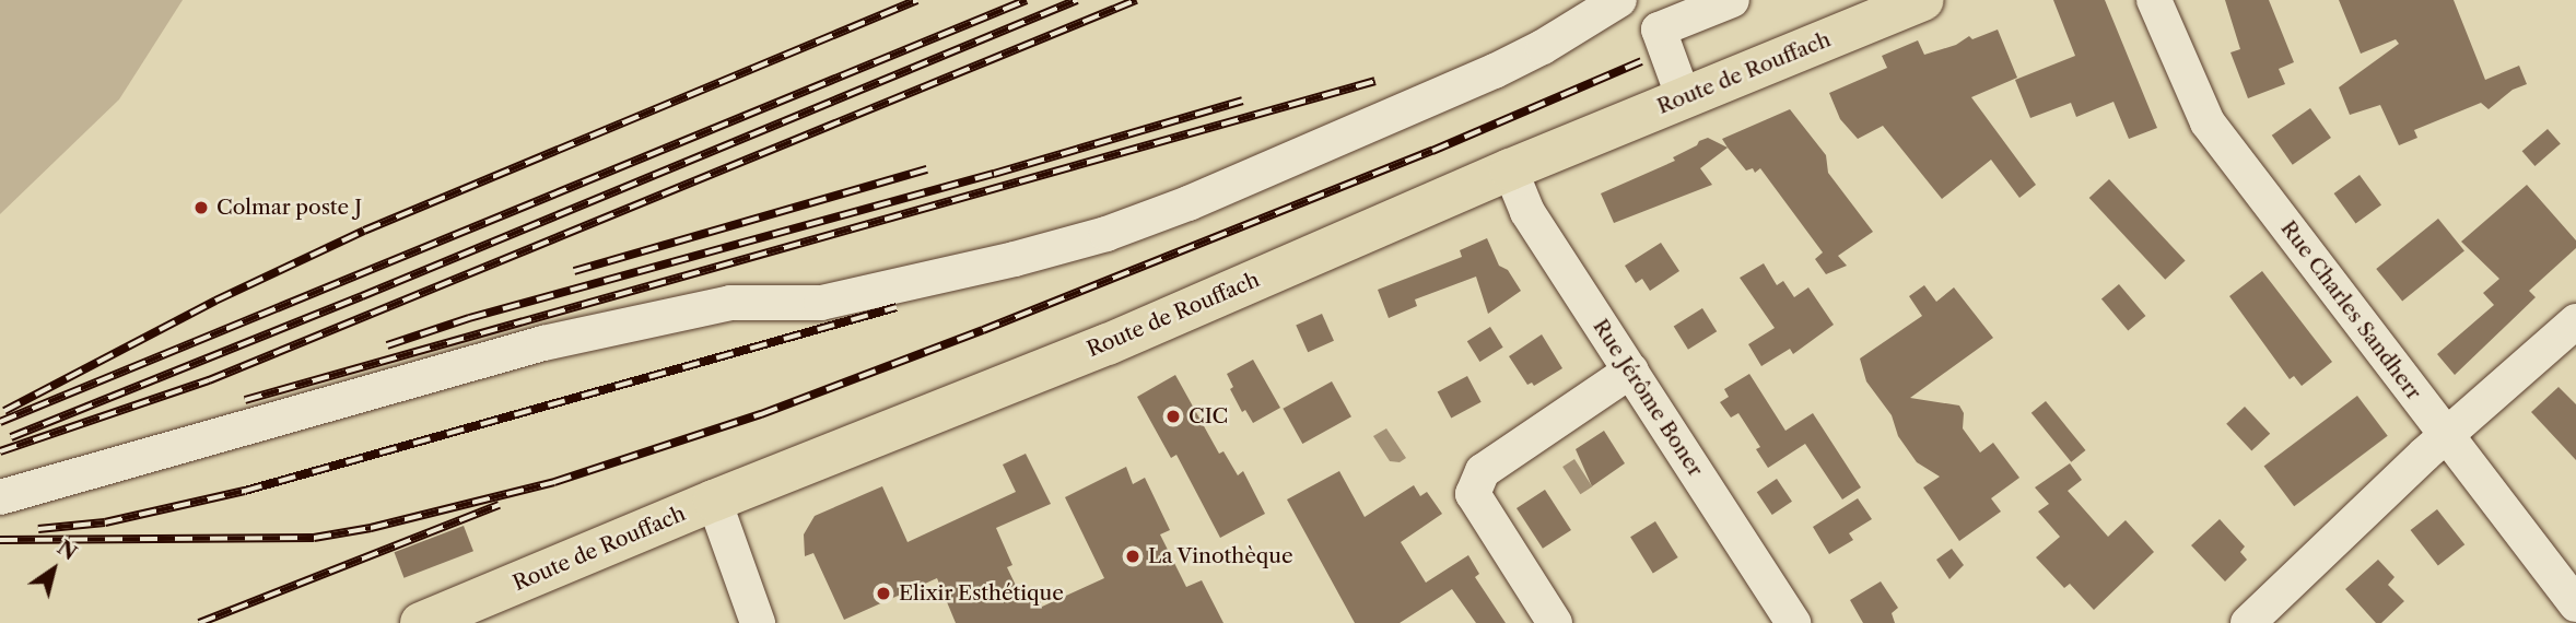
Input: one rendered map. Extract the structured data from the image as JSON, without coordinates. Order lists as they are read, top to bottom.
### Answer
{
  "streets": {
    "main road": ["Route de Rouffach"],
    "street": ["Rue Charles Sandherr", "Rue Jérôme Boner"]
  },
  "crossings": [
    ["Route de Rouffach", "Rue Jérôme Boner"]
  ],
  "places": [
    "Colmar poste J",
    "CIC",
    "La Vinothèque",
    "Elixir Esthétique"
  ],
  "north": "top right"
}
